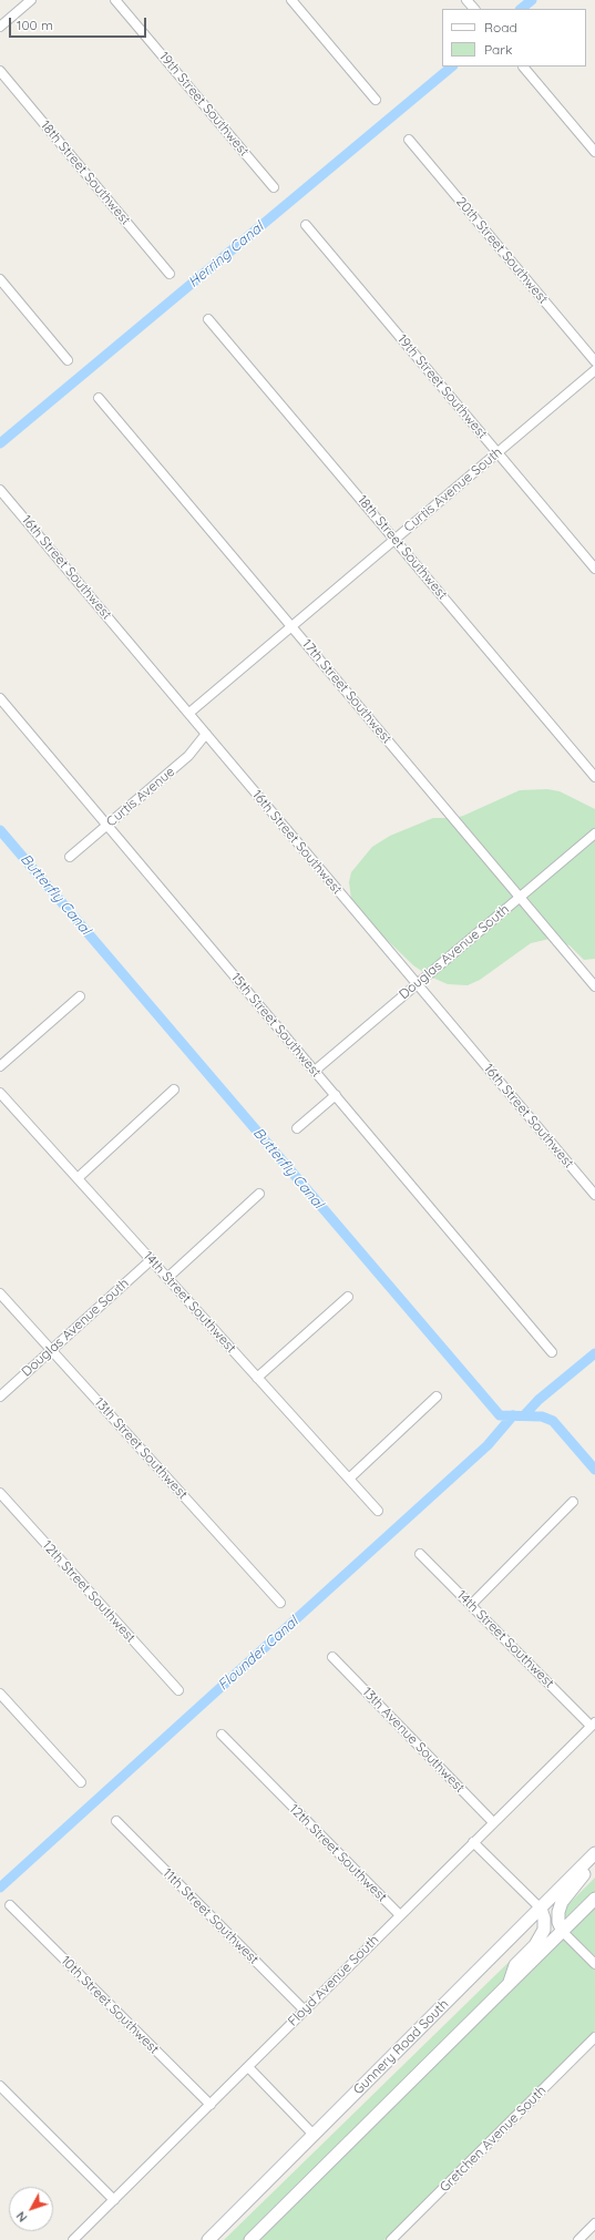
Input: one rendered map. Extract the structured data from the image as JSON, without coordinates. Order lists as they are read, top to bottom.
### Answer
{
  "streets": {
    "main road": ["Gunnery Road South"],
    "street": [
      "19th Street Southwest",
      "18th Street Southwest",
      "20th Street Southwest",
      "Curtis Avenue South",
      "16th Street Southwest",
      "17th Street Southwest",
      "Curtis Avenue",
      "Douglas Avenue South",
      "15th Street Southwest",
      "14th Street Southwest",
      "13th Street Southwest",
      "12th Street Southwest",
      "13th Avenue Southwest",
      "11th Street Southwest",
      "Floyd Avenue South",
      "10th Street Southwest",
      "Gretchen Avenue South"
    ]
  },
  "crossings": [
    ["19th Street Southwest", "Curtis Avenue South"],
    ["18th Street Southwest", "Curtis Avenue South"],
    ["Curtis Avenue South", "16th Street Southwest"],
    ["Curtis Avenue South", "17th Street Southwest"],
    ["16th Street Southwest", "Curtis Avenue"],
    ["16th Street Southwest", "Douglas Avenue South"],
    ["17th Street Southwest", "Douglas Avenue South"],
    ["Curtis Avenue", "15th Street Southwest"],
    ["Douglas Avenue South", "15th Street Southwest"],
    ["Douglas Avenue South", "14th Street Southwest"],
    ["Douglas Avenue South", "13th Street Southwest"],
    ["14th Street Southwest", "Floyd Avenue South"],
    ["12th Street Southwest", "Floyd Avenue South"],
    ["13th Avenue Southwest", "Floyd Avenue South"],
    ["11th Street Southwest", "Floyd Avenue South"],
    ["Floyd Avenue South", "10th Street Southwest"]
  ],
  "water": ["Herring Canal", "Butterfly Canal", "Flounder Canal"],
  "legend": ["Road", "Park"],
  "scale_bar": "100 m",
  "north": "bottom left"
}
